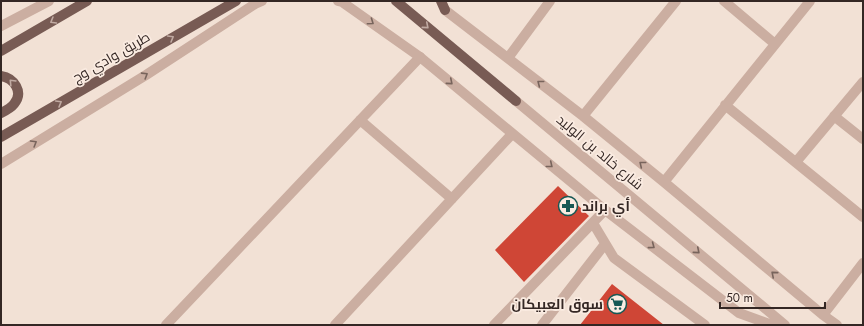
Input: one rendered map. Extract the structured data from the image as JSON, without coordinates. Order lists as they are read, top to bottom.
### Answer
{
  "streets": {
    "main road": ["طريق وادي وج", "شارع خالد بن الوليد"]
  },
  "one_way": ["شارع خالد بن الوليد"],
  "places": {
    "pharmacy": ["أي براند"],
    "supermarket": ["سوق العبيكان"]
  },
  "scale_bar": "50 m"
}
